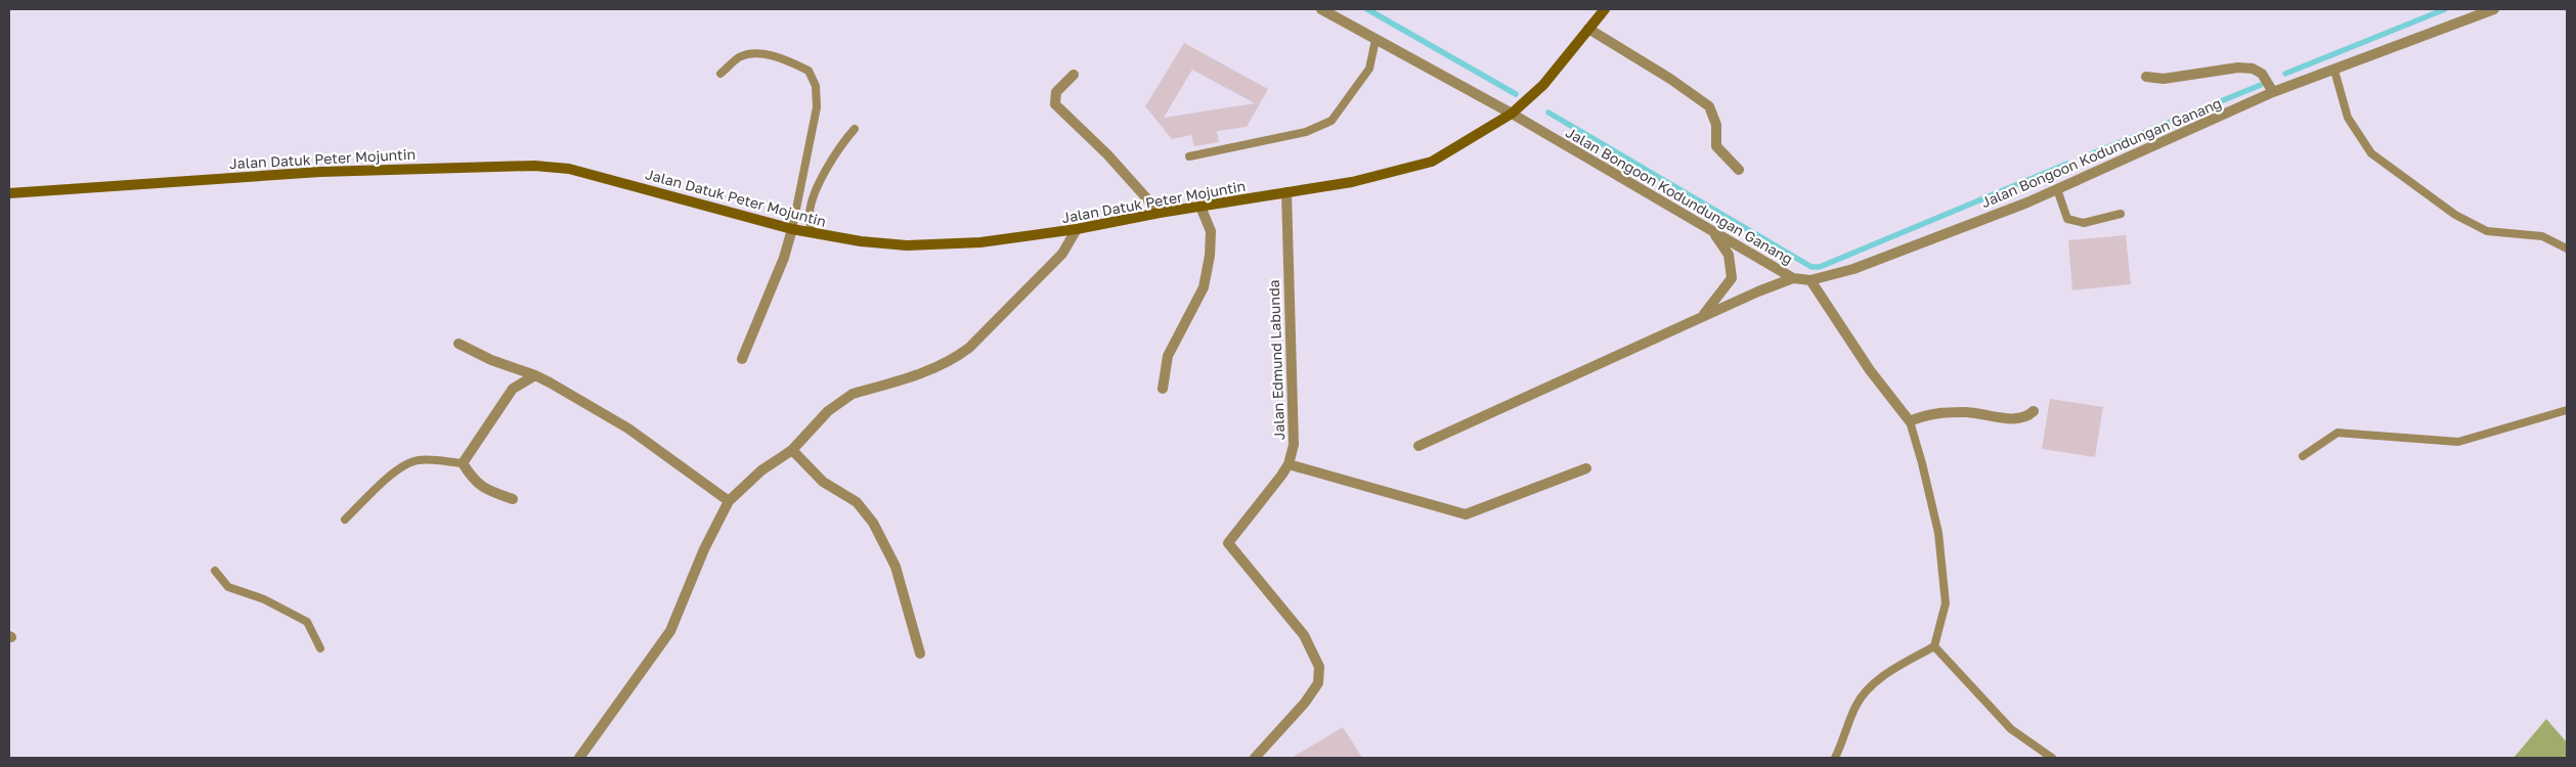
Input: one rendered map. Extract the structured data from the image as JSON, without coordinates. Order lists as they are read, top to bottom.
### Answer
{
  "streets": {
    "main road": ["Jalan Datuk Peter Mojuntin"],
    "street": ["Jalan Bongoon Kodundungan Ganang", "Jalan Edmund Labunda"]
  },
  "crossings": [
    ["Jalan Bongoon Kodundungan Ganang", "Jalan Datuk Peter Mojuntin"],
    ["Jalan Datuk Peter Mojuntin", "Jalan Edmund Labunda"]
  ]
}
